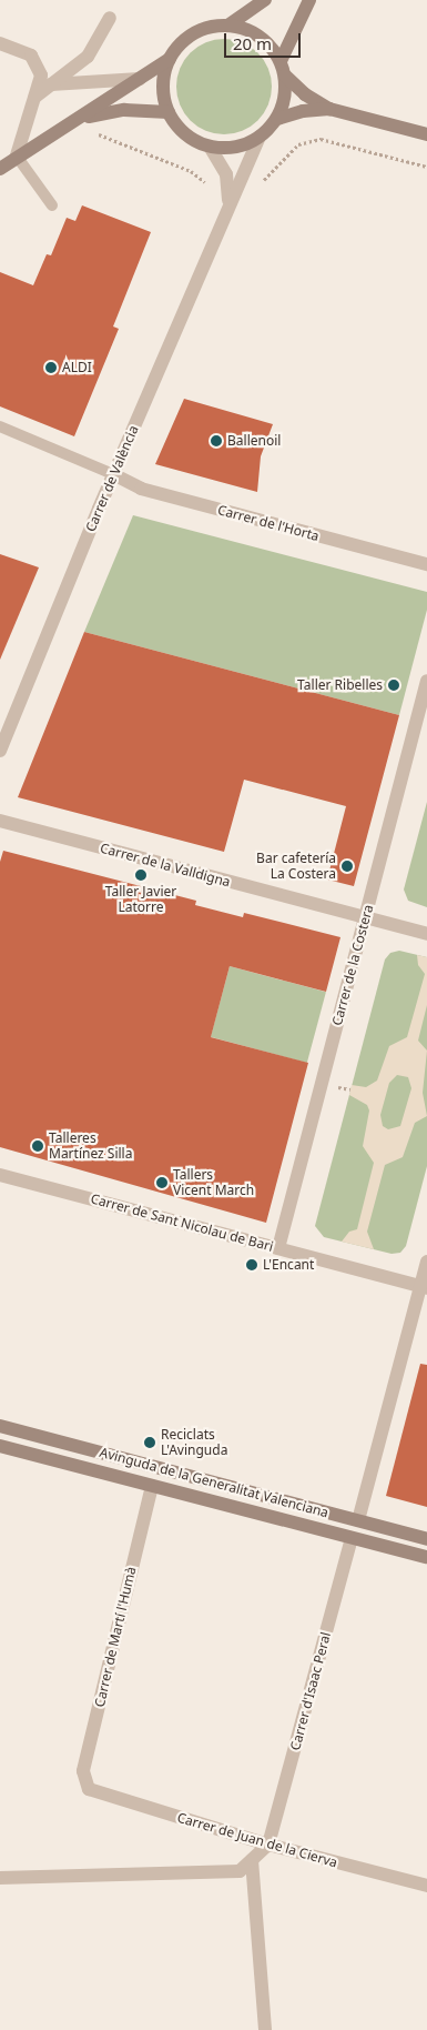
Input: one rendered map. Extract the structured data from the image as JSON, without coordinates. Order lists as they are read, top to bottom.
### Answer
{
  "streets": {
    "street": [
      "Carrer de València",
      "Carrer de l'Horta",
      "Carrer de la Valldigna",
      "Carrer de la Costera",
      "Carrer de Sant Nicolau de Bari",
      "Avinguda de la Generalitat Valenciana",
      "Carrer de Martí l'Humà",
      "Carrer d'Isaac Peral",
      "Carrer de Juan de la Cierva"
    ]
  },
  "crossings": [
    ["Carrer de València", "Carrer de l'Horta"],
    ["Carrer de la Valldigna", "Carrer de la Costera"],
    ["Carrer de la Costera", "Carrer de Sant Nicolau de Bari"],
    ["Avinguda de la Generalitat Valenciana", "Carrer de Martí l'Humà"],
    ["Avinguda de la Generalitat Valenciana", "Carrer d'Isaac Peral"],
    ["Carrer de Martí l'Humà", "Carrer de Juan de la Cierva"],
    ["Carrer d'Isaac Peral", "Carrer de Juan de la Cierva"]
  ],
  "places": [
    "ALDI",
    "Ballenoil",
    "Taller Ribelles",
    "Bar cafetería La Costera",
    "Taller Javier Latorre",
    "Talleres Martínez Silla",
    "Tallers Vicent March",
    "L'Encant",
    "Reciclats L'Avinguda"
  ],
  "scale_bar": "20 m"
}
